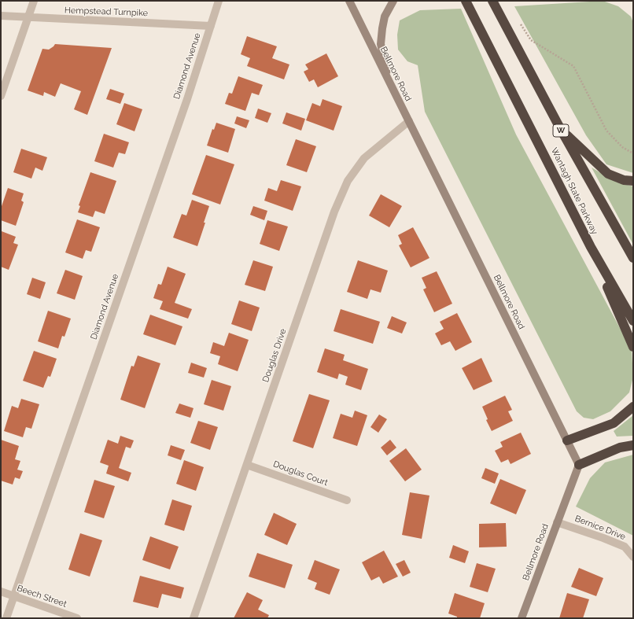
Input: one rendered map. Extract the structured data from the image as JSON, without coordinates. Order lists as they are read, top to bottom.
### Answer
{
  "streets": {
    "highway": ["W", "Wantagh State Parkway"],
    "main road": ["Bellmore Road"],
    "street": [
      "Hempstead Turnpike",
      "Diamond Avenue",
      "Douglas Drive",
      "Douglas Court",
      "Bernice Drive",
      "Beech Street"
    ]
  },
  "crossings": [
    ["Hempstead Turnpike", "Diamond Avenue"],
    ["Diamond Avenue", "Beech Street"],
    ["Bellmore Road", "Douglas Drive"],
    ["Bellmore Road", "Bernice Drive"],
    ["Douglas Drive", "Douglas Court"]
  ]
}
